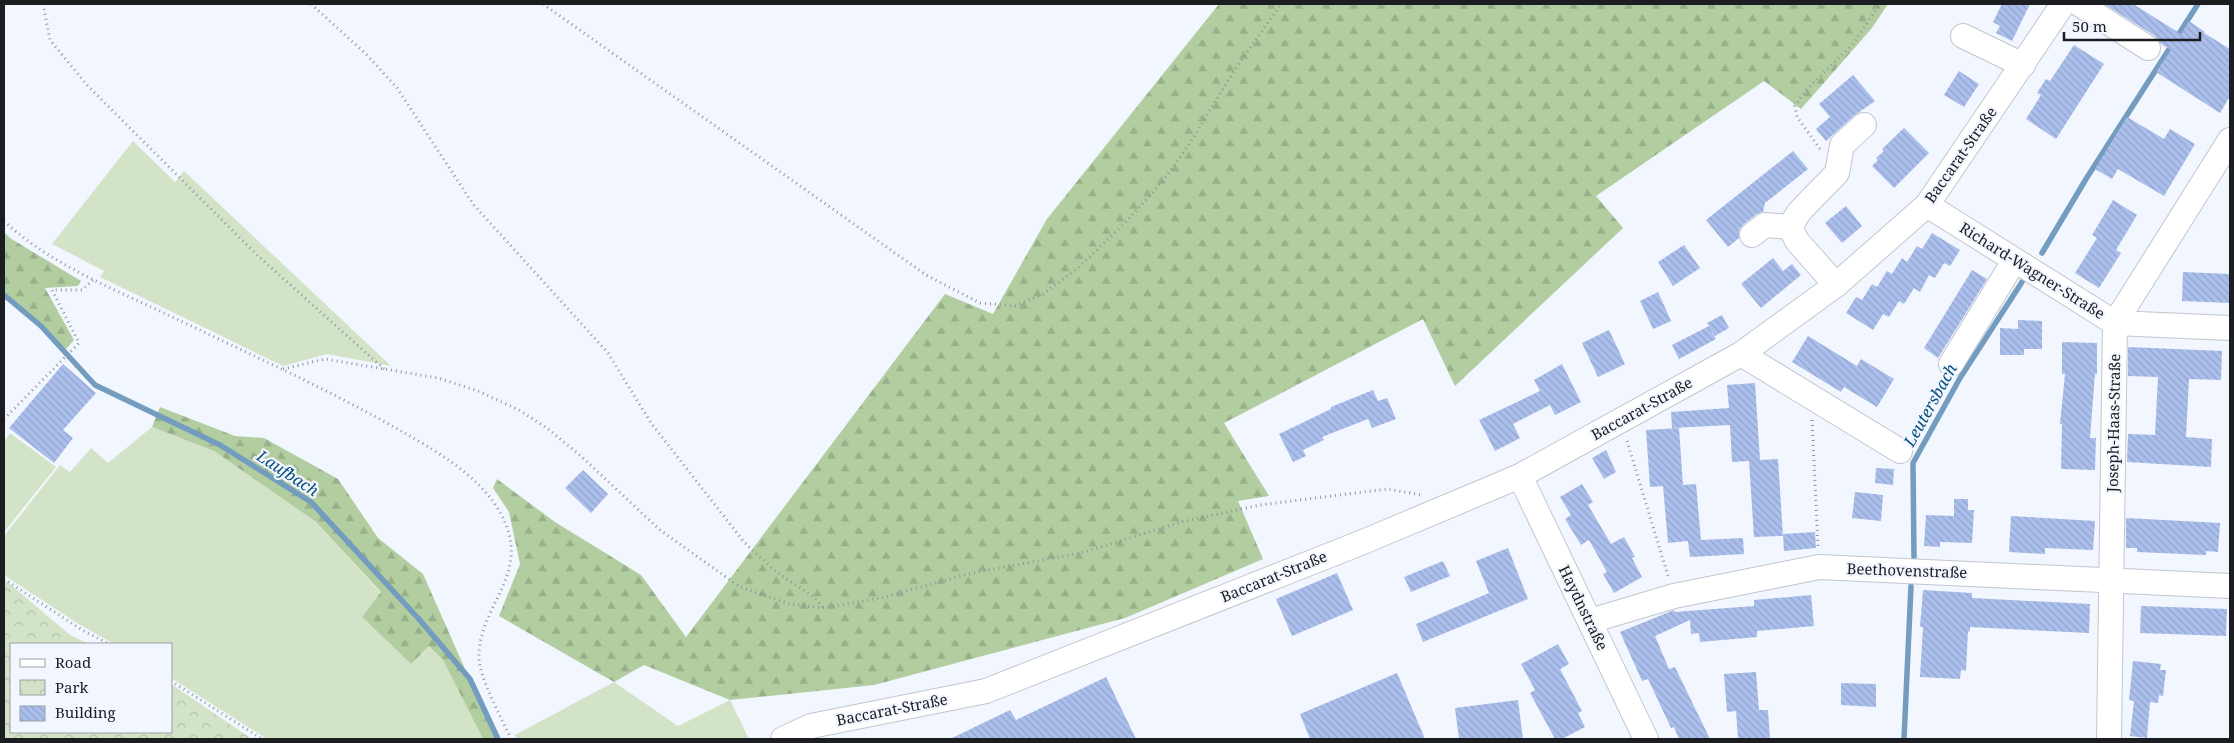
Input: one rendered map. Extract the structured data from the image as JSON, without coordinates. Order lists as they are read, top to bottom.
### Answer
{
  "streets": {
    "street": [
      "Baccarat-Straße",
      "Richard-Wagner-Straße",
      "Joseph-Haas-Straße",
      "Beethovenstraße",
      "Haydnstraße"
    ]
  },
  "crossings": [
    ["Baccarat-Straße", "Richard-Wagner-Straße"],
    ["Baccarat-Straße", "Haydnstraße"],
    ["Richard-Wagner-Straße", "Joseph-Haas-Straße"],
    ["Joseph-Haas-Straße", "Beethovenstraße"],
    ["Beethovenstraße", "Haydnstraße"]
  ],
  "water": ["Leutersbach", "Laufbach"],
  "legend": ["Road", "Park", "Building"],
  "scale_bar": "50 m"
}
